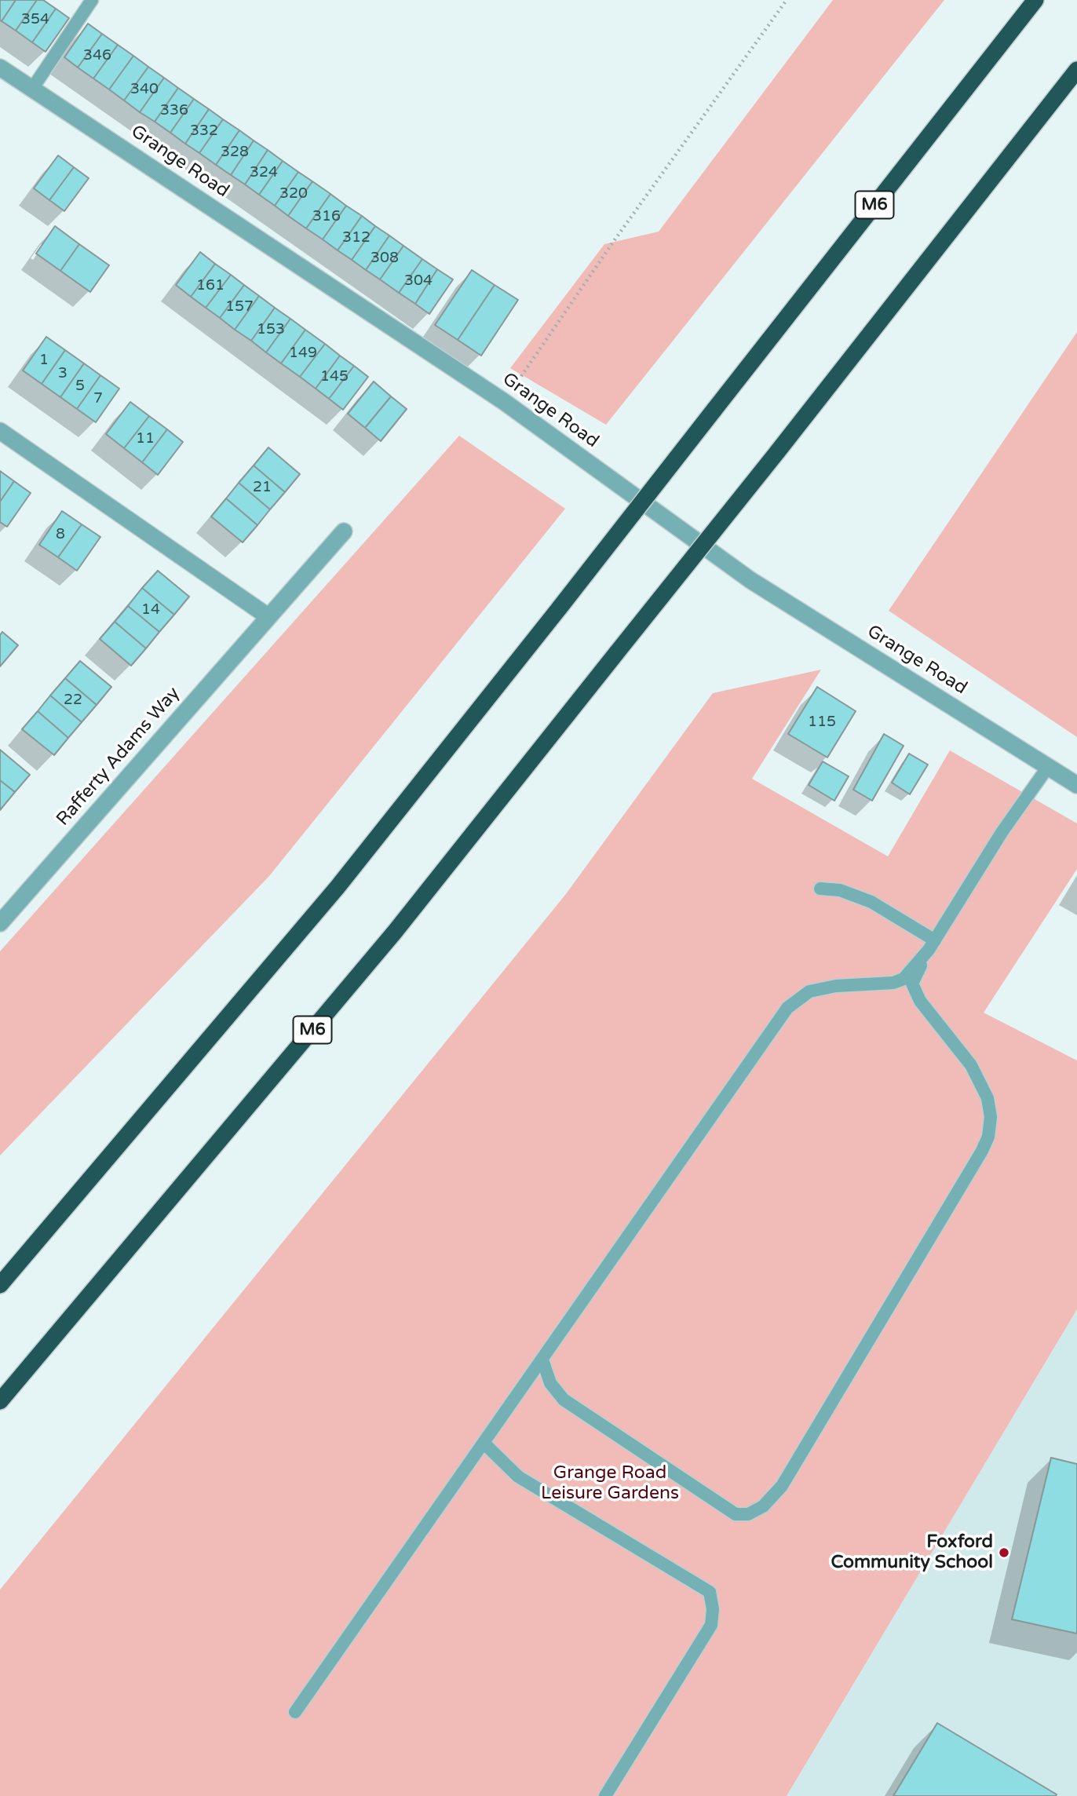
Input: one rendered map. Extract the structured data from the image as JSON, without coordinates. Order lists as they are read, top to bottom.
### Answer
{
  "streets": {
    "highway": ["M6"],
    "street": ["Grange Road", "Rafferty Adams Way"]
  },
  "parks": ["Grange Road Leisure Gardens"],
  "places": ["Foxford Community School"],
  "house_numbers": [
    "354",
    "346",
    "340",
    "336",
    "332",
    "328",
    "324",
    "320",
    "316",
    "312",
    "308",
    "304",
    "161",
    "157",
    "153",
    "149",
    "1",
    "3",
    "145",
    "5",
    "7",
    "11",
    "21",
    "8",
    "14",
    "22",
    "115"
  ]
}
